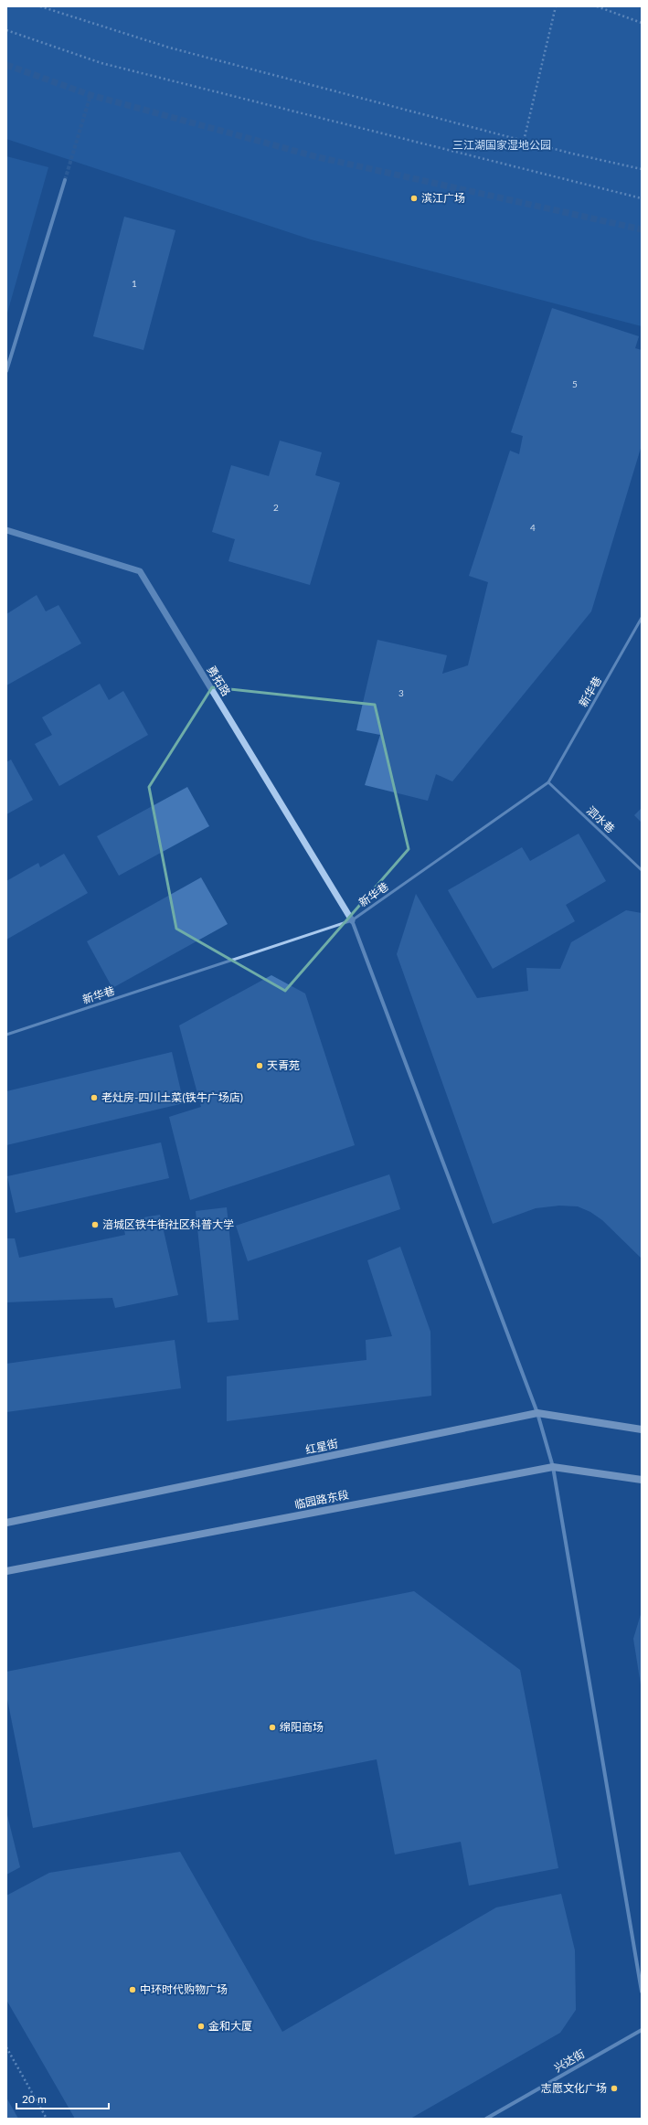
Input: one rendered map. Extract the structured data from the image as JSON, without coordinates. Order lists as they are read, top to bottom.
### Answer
{
  "streets": {
    "main road": ["红星街", "临园路东段"],
    "street": ["勇拓路", "兴达街"],
    "lane": ["新华巷", "泗水巷"]
  },
  "crossings": [
    ["勇拓路", "新华巷"],
    ["新华巷", "泗水巷"]
  ],
  "parks": ["三江湖国家湿地公园"],
  "places": [
    "滨江广场",
    "天青苑",
    "老灶房-四川土菜(铁牛广场店)",
    "涪城区铁牛街社区科普大学",
    "绵阳商场",
    "中环时代购物广场",
    "金和大厦",
    "志愿文化广场"
  ],
  "house_numbers": [
    "1",
    "5",
    "2",
    "4",
    "3"
  ],
  "scale_bar": "20 m"
}
